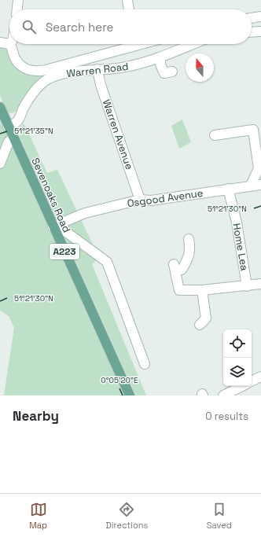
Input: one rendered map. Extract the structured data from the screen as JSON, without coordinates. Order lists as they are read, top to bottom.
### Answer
{
  "streets": {
    "main road": ["Sevenoaks Road", "A223"],
    "street": [
      "Warren Road",
      "Warren Avenue",
      "Osgood Avenue",
      "Home Lea"
    ]
  },
  "crossings": [
    ["Warren Road", "Warren Avenue"],
    ["Warren Road", "Sevenoaks Road"],
    ["Warren Avenue", "Osgood Avenue"],
    ["Sevenoaks Road", "Osgood Avenue"],
    ["Osgood Avenue", "Home Lea"]
  ],
  "north": "top",
  "page": {
    "search": "Search here",
    "heading": ["Nearby", "0 results"],
    "nav": ["Map", "Directions", "Saved"]
  },
  "coordinates": ["51°21'35\"N", "51°21'30\"N", "0°05'20\"E"]
}
